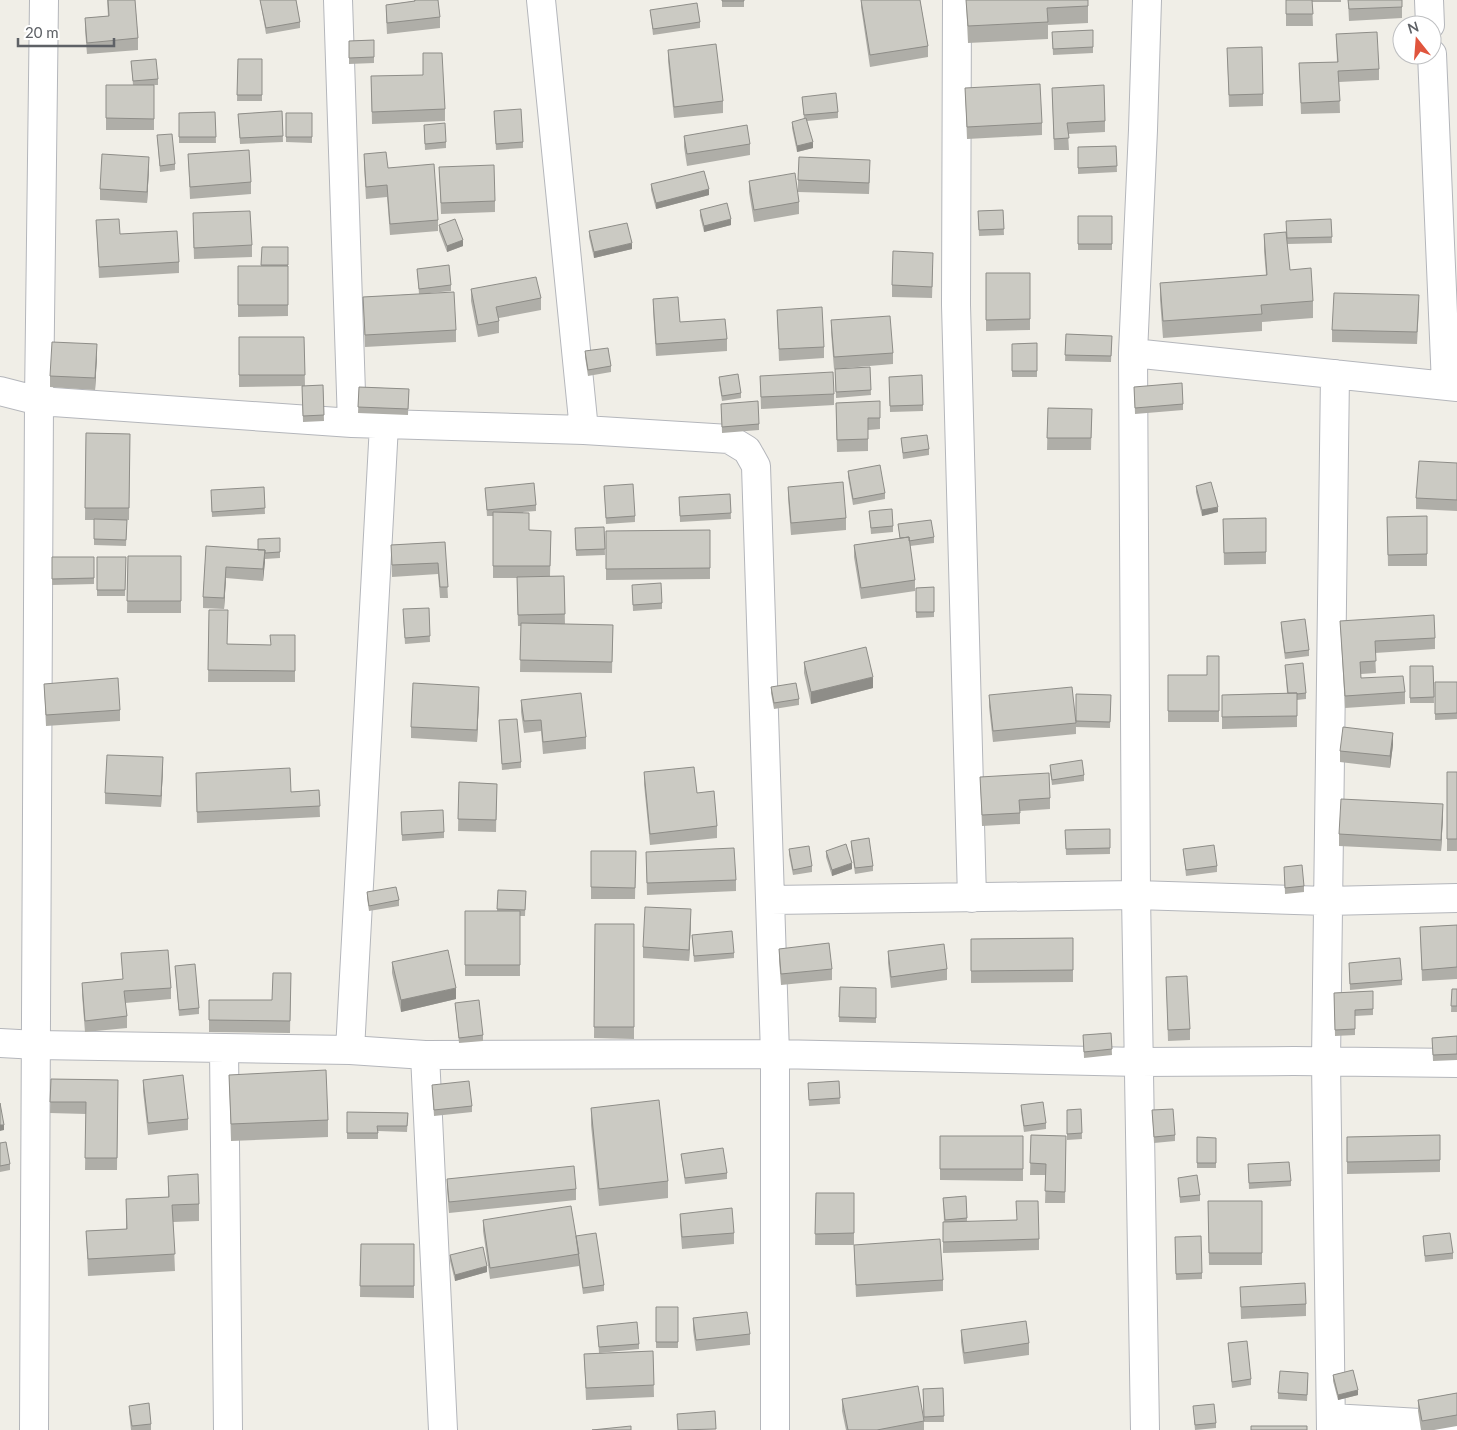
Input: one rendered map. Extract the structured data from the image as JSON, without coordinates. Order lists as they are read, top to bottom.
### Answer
{
  "scale_bar": "20 m",
  "north": "top"
}
